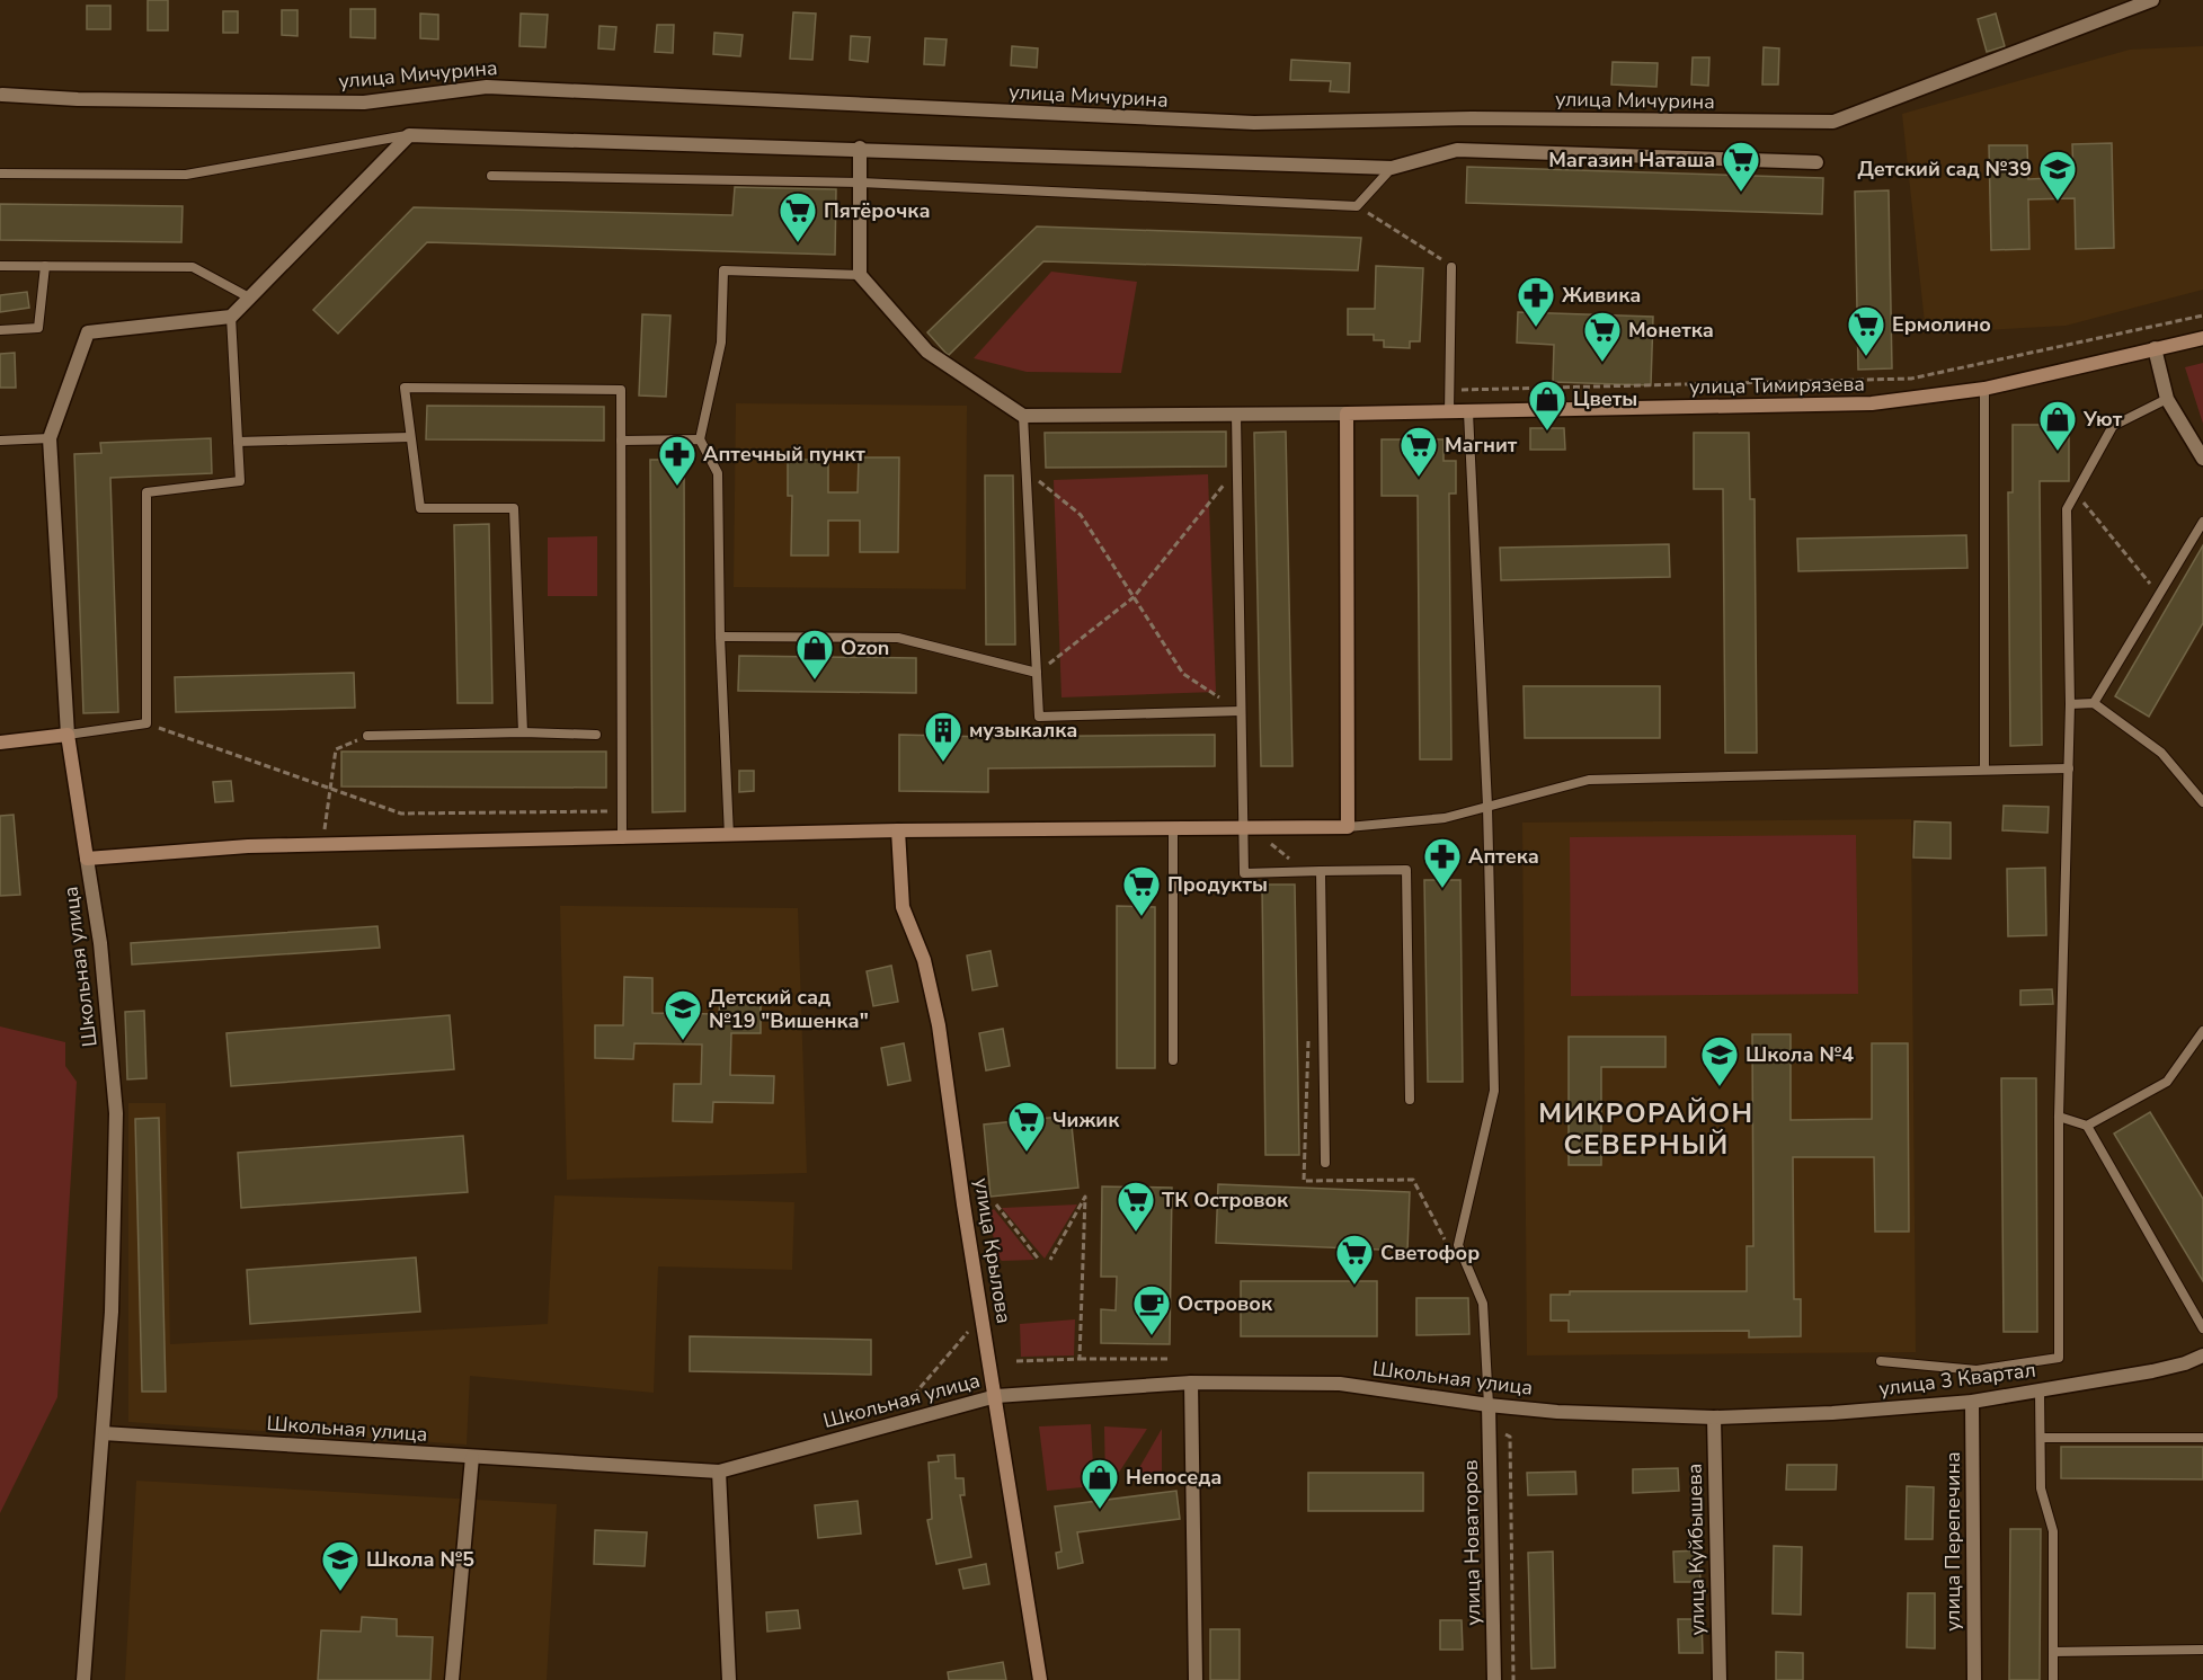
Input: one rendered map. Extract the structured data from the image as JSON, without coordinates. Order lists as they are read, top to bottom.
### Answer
{
  "streets": {
    "street": [
      "улица Мичурина",
      "улица Тимирязева",
      "Школьная улица",
      "улица Крылова",
      "улица 3 Квартал",
      "улица Перепечина",
      "улица Новаторов",
      "улица Куйбышева"
    ]
  },
  "crossings": [
    ["Школьная улица", "улица Крылова"],
    ["Школьная улица", "улица 3 Квартал"],
    ["Школьная улица", "улица Новаторов"],
    ["Школьная улица", "улица Куйбышева"],
    ["улица 3 Квартал", "улица Перепечина"],
    ["улица 3 Квартал", "улица Куйбышева"]
  ],
  "districts": ["МИКРОРАЙОН СЕВЕРНЫЙ"],
  "places": {
    "supermarket": [
      "Магазин Наташа",
      "Пятёрочка",
      "Ермолино",
      "Монетка",
      "Магнит",
      "Продукты",
      "Чижик",
      "ТК Островок",
      "Светофор"
    ],
    "school or university": [
      "Детский сад №39",
      "Детский сад №19 \"Вишенка\"",
      "Школа №4",
      "Школа №5"
    ],
    "pharmacy": ["Живика", "Аптечный пункт", "Аптека"],
    "shop": [
      "Цветы",
      "Уют",
      "Ozon",
      "Непоседа"
    ],
    "building": ["музыкалка"],
    "cafe": ["Островок"]
  }
}
